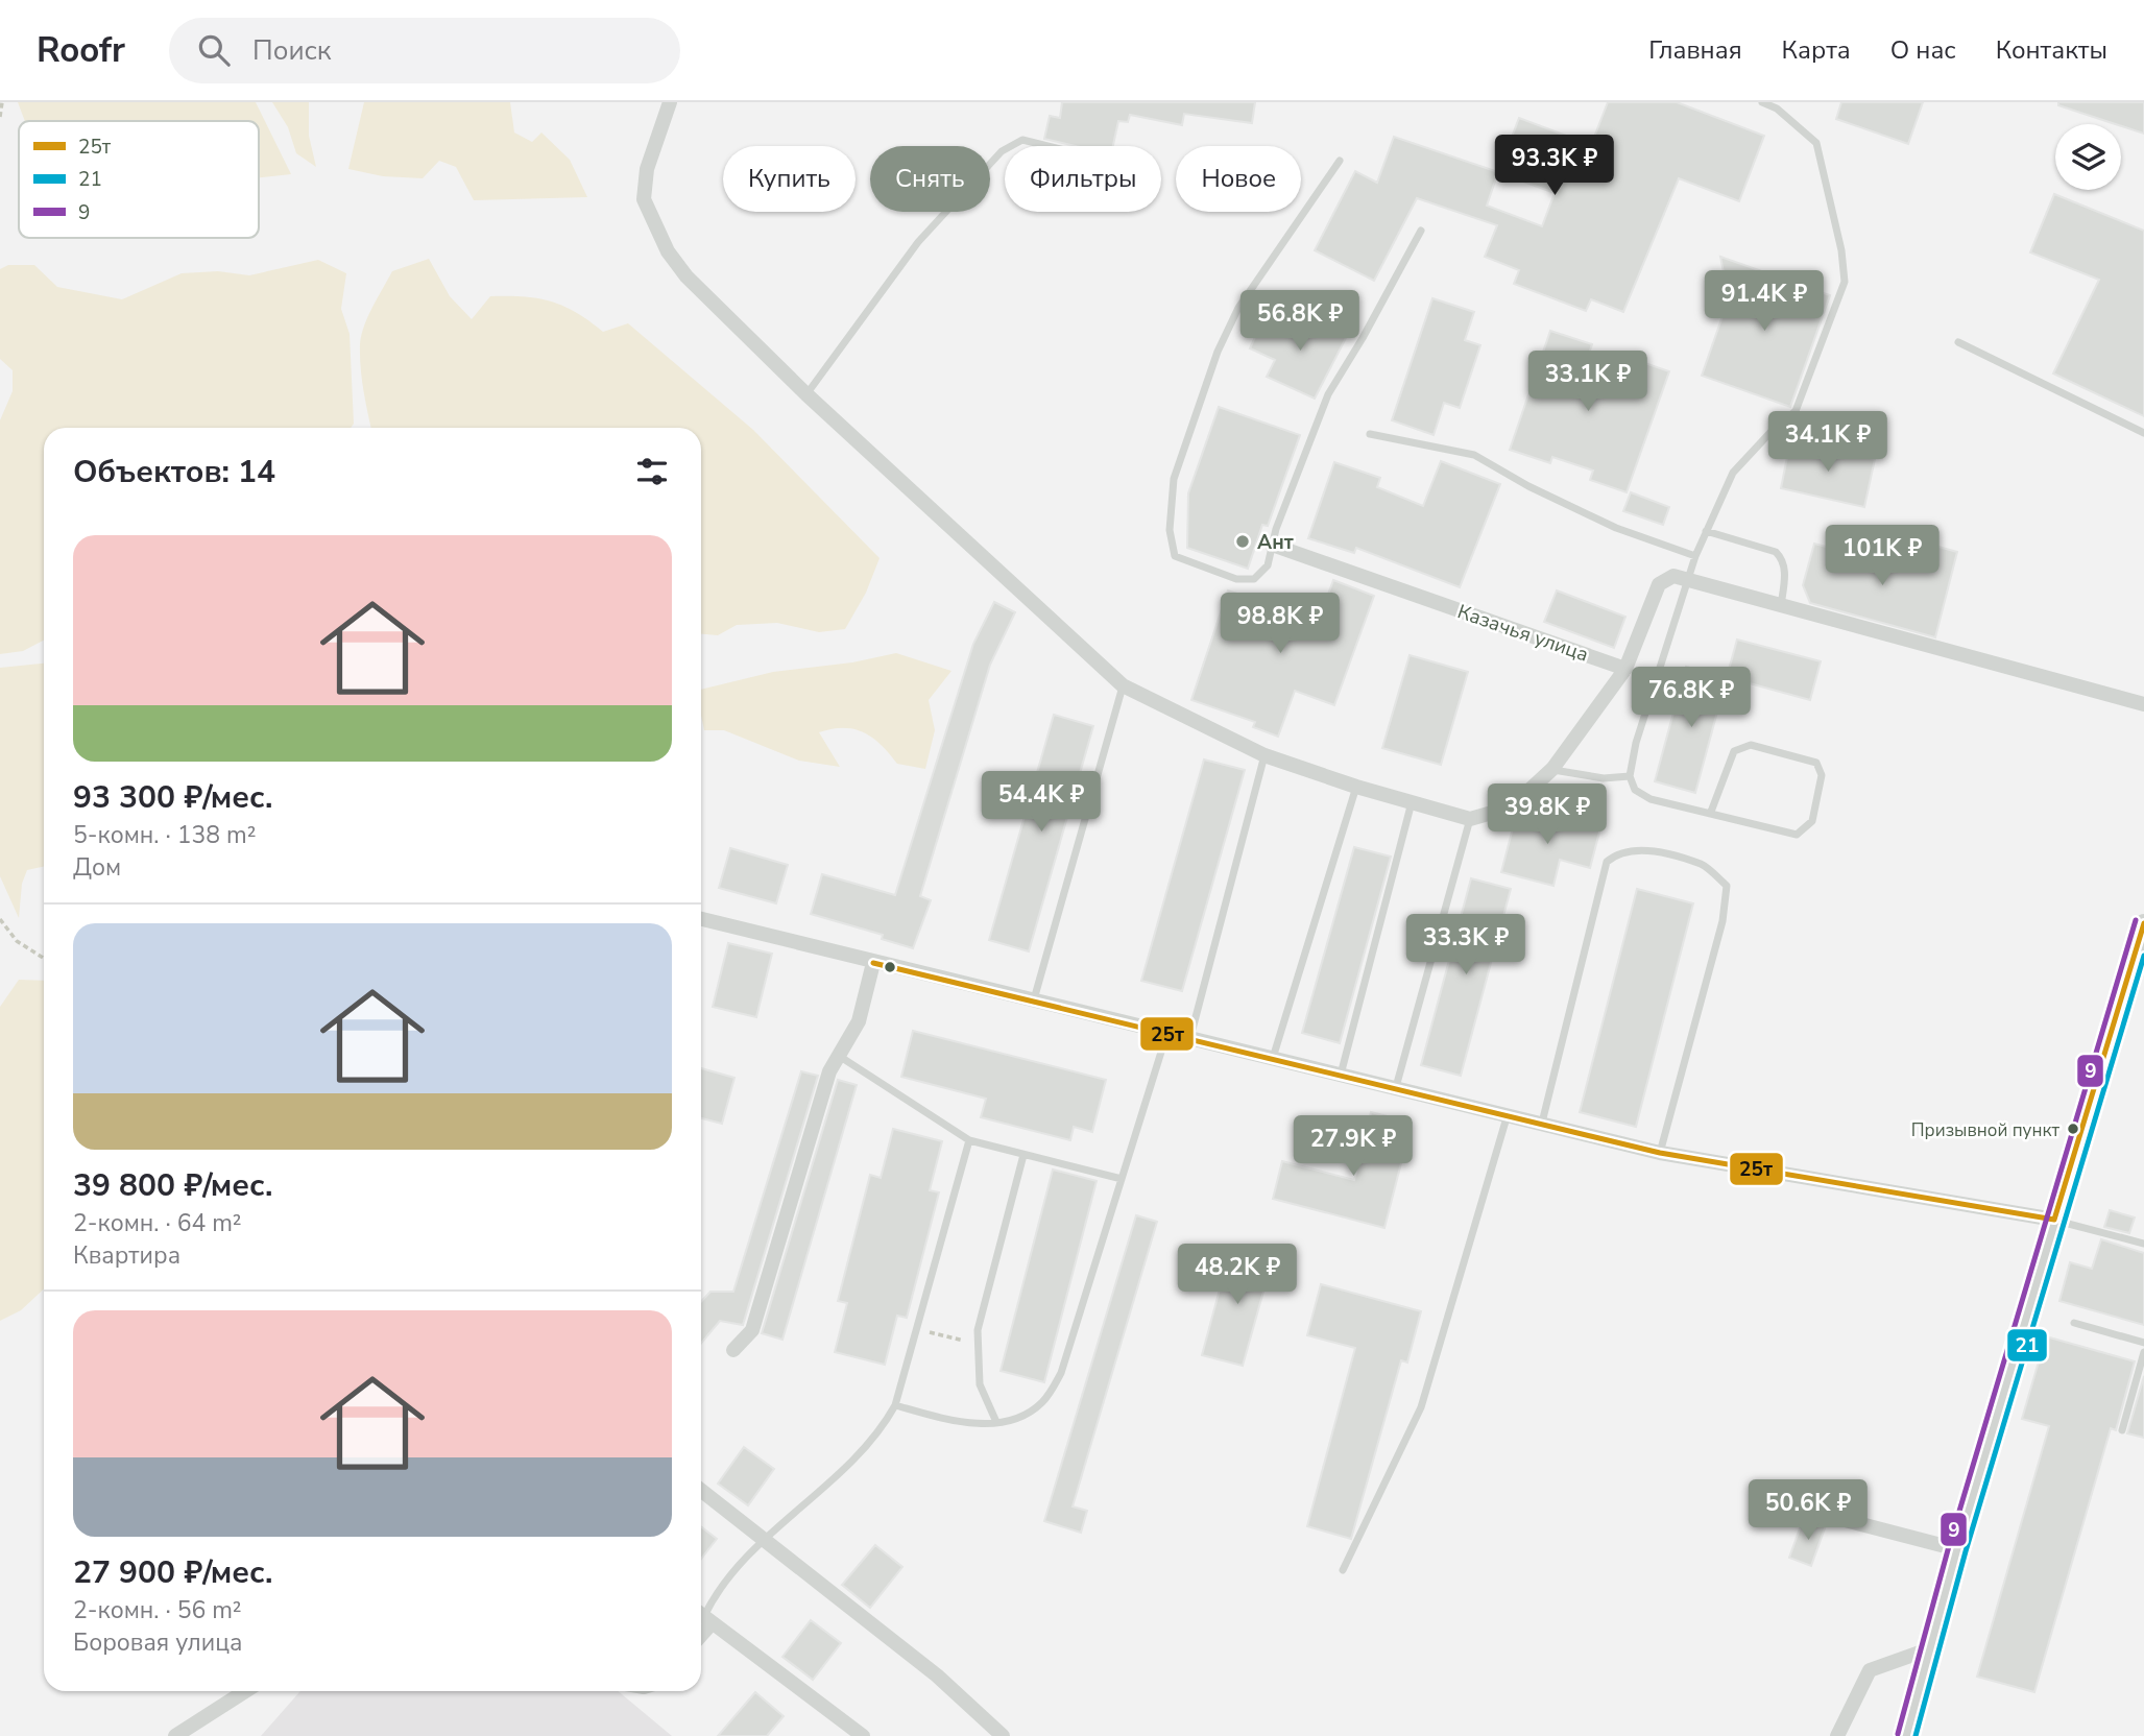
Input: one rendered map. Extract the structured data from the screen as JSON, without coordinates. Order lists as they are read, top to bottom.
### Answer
{
  "streets": {
    "street": ["Казачья улица"]
  },
  "places": ["Ант", "Призывной пункт"],
  "lines": ["transit line 9", "transit line 25т", "transit line 21"],
  "legend": ["25т", "21", "9"],
  "page": {
    "header": "Roofr",
    "search": "Поиск",
    "nav": [
      "Главная",
      "Карта",
      "О нас",
      "Контакты"
    ],
    "price": [
      "93.3K ₽",
      "91.4K ₽",
      "56.8K ₽",
      "33.1K ₽",
      "34.1K ₽",
      "101K ₽",
      "98.8K ₽",
      "76.8K ₽",
      "54.4K ₽",
      "39.8K ₽",
      "33.3K ₽",
      "27.9K ₽",
      "48.2K ₽",
      "50.6K ₽"
    ],
    "chip": [
      "Купить",
      "Снять",
      "Фильтры",
      "Новое"
    ],
    "heading": "Объектов: 14",
    "list": [
      {
        "name": "93 300 ₽/мес.",
        "note": "5-комн. · 138 m² · Дом"
      },
      {
        "name": "39 800 ₽/мес.",
        "note": "2-комн. · 64 m² · Квартира"
      },
      {
        "name": "27 900 ₽/мес.",
        "note": "2-комн. · 56 m² · Боровая улица"
      }
    ]
  }
}
